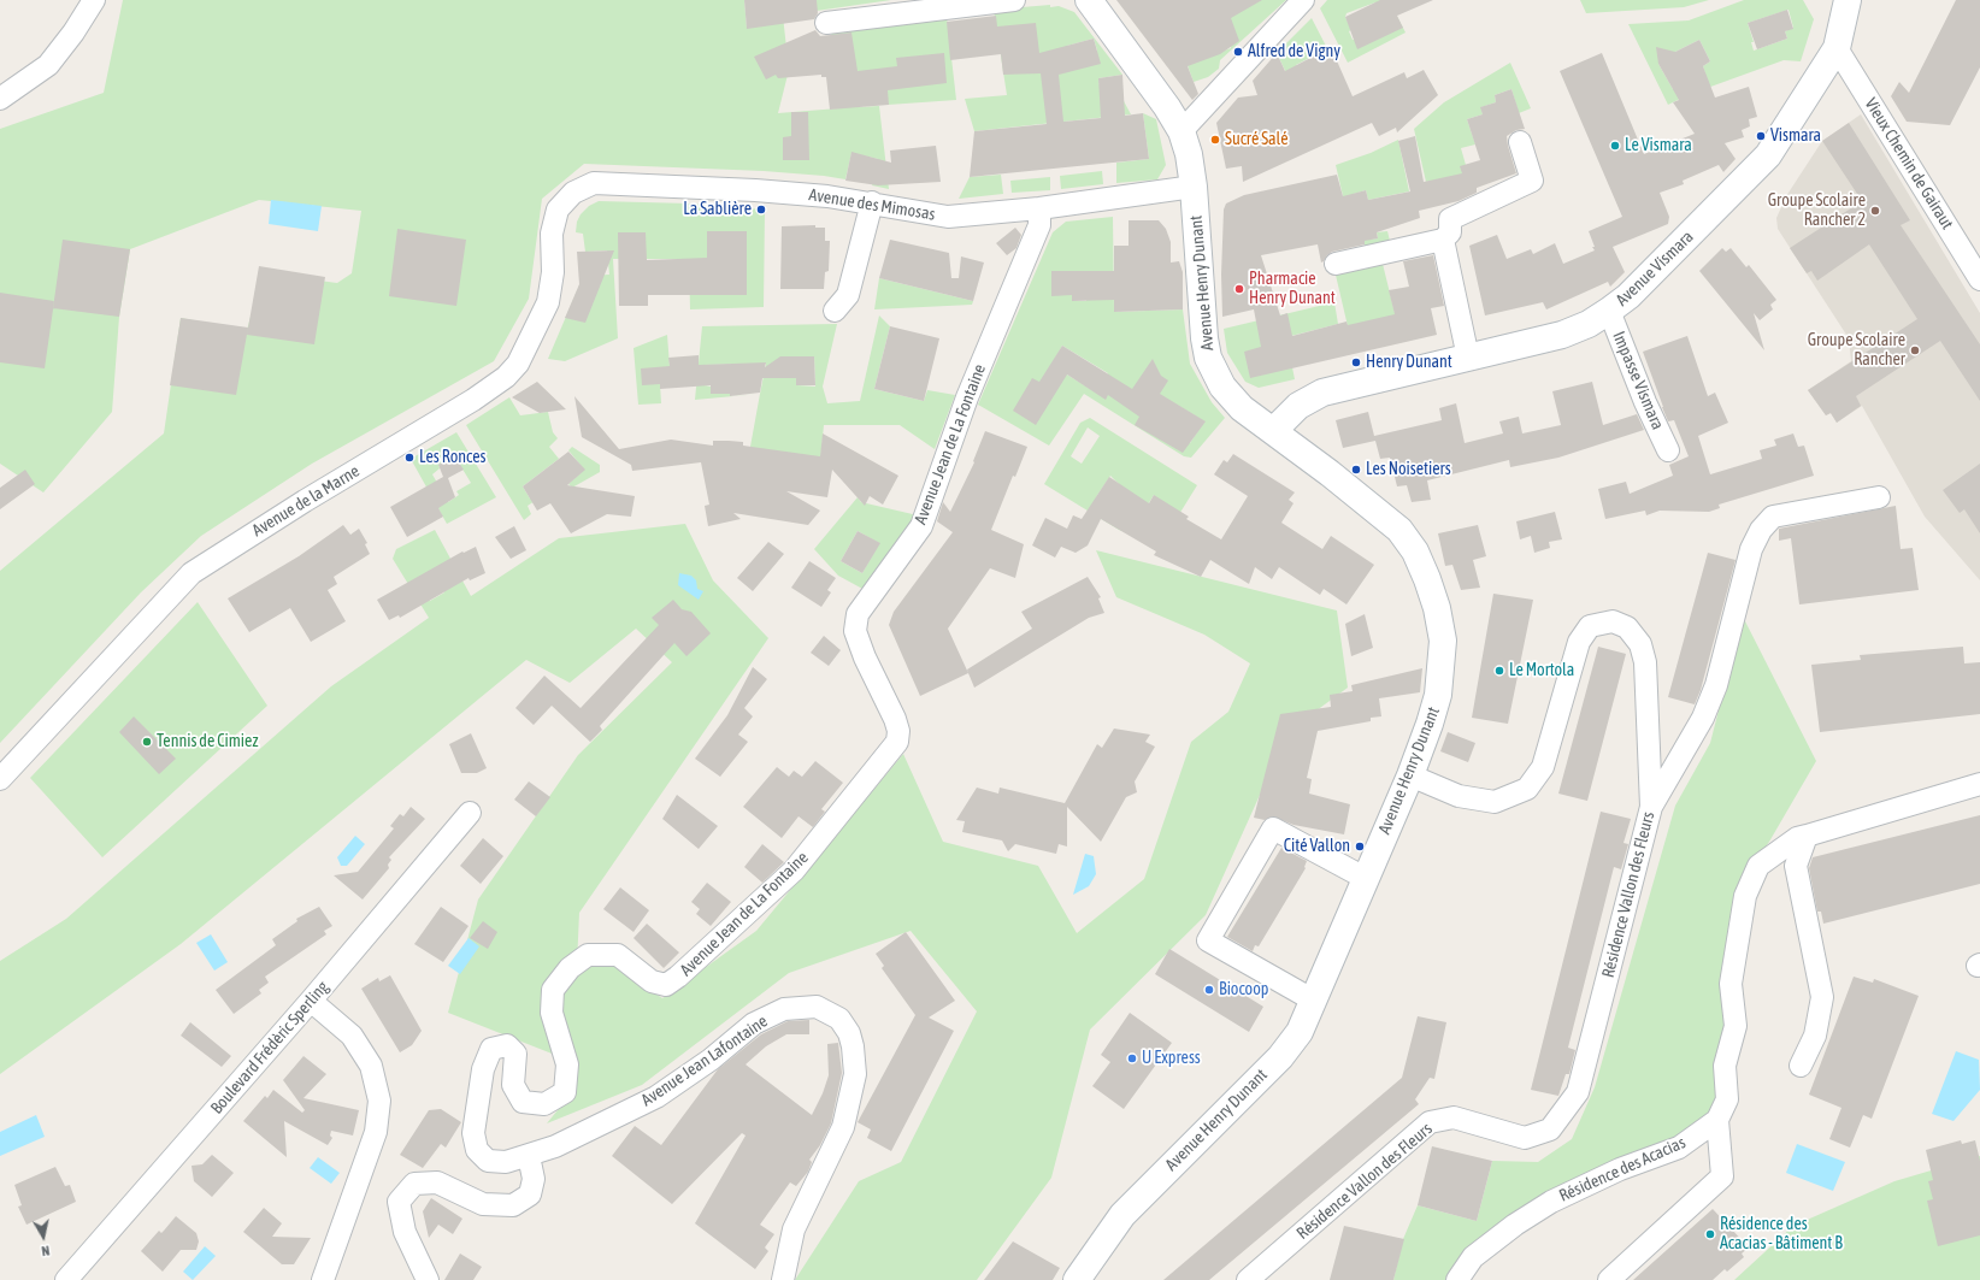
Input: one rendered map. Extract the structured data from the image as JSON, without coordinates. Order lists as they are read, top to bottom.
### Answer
{
  "streets": {
    "street": [
      "Vieux Chemin de Gairaut",
      "Avenue des Mimosas",
      "Avenue Vismara",
      "Avenue Henry Dunant",
      "Impasse Vismara",
      "Avenue Jean de La Fontaine",
      "Avenue de la Marne",
      "Résidence Vallon des Fleurs",
      "Boulevard Frédèric Sperling",
      "Avenue Jean Lafontaine",
      "Résidence des Acacias"
    ]
  },
  "crossings": [
    ["Vieux Chemin de Gairaut", "Avenue Vismara"],
    ["Avenue des Mimosas", "Avenue Henry Dunant"],
    ["Avenue des Mimosas", "Avenue Jean de La Fontaine"],
    ["Avenue des Mimosas", "Avenue de la Marne"],
    ["Avenue Vismara", "Avenue Henry Dunant"],
    ["Avenue Vismara", "Impasse Vismara"],
    ["Avenue Henry Dunant", "Résidence Vallon des Fleurs"],
    ["Avenue Jean de La Fontaine", "Avenue Jean Lafontaine"]
  ],
  "places": [
    "Alfred de Vigny",
    "Vismara",
    "Sucré Salé",
    "Le Vismara",
    "La Sablière",
    "Groupe Scolaire Rancher 2",
    "Pharmacie Henry Dunant",
    "Groupe Scolaire Rancher",
    "Henry Dunant",
    "Les Ronces",
    "Les Noisetiers",
    "Le Mortola",
    "Tennis de Cimiez",
    "Cité Vallon",
    "Biocoop",
    "U Express",
    "Résidence des Acacias - Bâtiment B"
  ],
  "north": "bottom"
}
